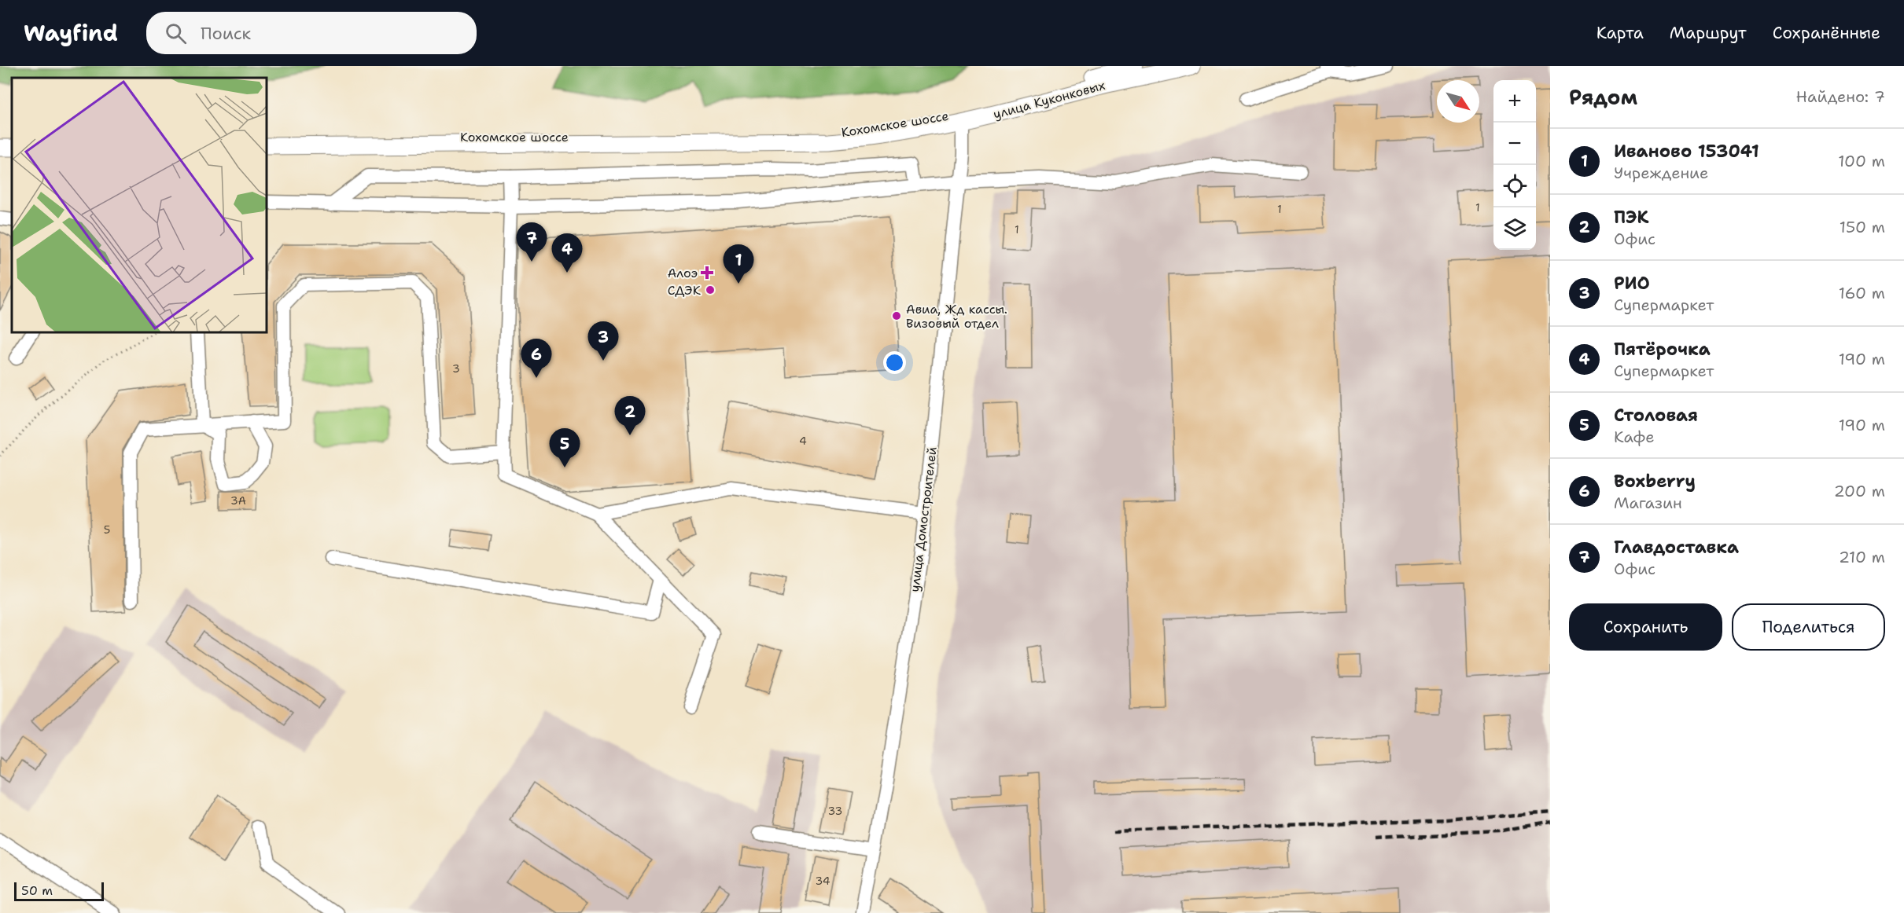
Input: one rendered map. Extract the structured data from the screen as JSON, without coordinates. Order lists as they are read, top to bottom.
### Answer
{
  "streets": {
    "main road": ["улица Куконковых", "Кохомское шоссе"],
    "street": ["улица Домостроителей"]
  },
  "crossings": [
    ["улица Куконковых", "Кохомское шоссе"],
    ["улица Куконковых", "улица Домостроителей"],
    ["Кохомское шоссе", "улица Домостроителей"]
  ],
  "places": {
    "health": ["Алоэ"],
    "other": ["СДЭК", "Авиа, Жд кассы. Визовый отдел"]
  },
  "house_numbers": [
    "1",
    "1",
    "1",
    "3",
    "4",
    "3А",
    "5",
    "33",
    "34"
  ],
  "scale_bar": "50 m",
  "north": "bottom right",
  "page": {
    "header": "Wayfind",
    "search": "Поиск",
    "nav": ["Карта", "Маршрут", "Сохранённые"],
    "heading": ["Рядом", "Найдено: 7"],
    "map_buttons": ["+", "−"],
    "list": [
      {
        "mark": "1",
        "name": "Иваново 153041",
        "note": "Учреждение",
        "value": "100 m"
      },
      {
        "mark": "2",
        "name": "ПЭК",
        "note": "Офис",
        "value": "150 m"
      },
      {
        "mark": "3",
        "name": "РИО",
        "note": "Супермаркет",
        "value": "160 m"
      },
      {
        "mark": "4",
        "name": "Пятёрочка",
        "note": "Супермаркет",
        "value": "190 m"
      },
      {
        "mark": "5",
        "name": "Столовая",
        "note": "Кафе",
        "value": "190 m"
      },
      {
        "mark": "6",
        "name": "Boxberry",
        "note": "Магазин",
        "value": "200 m"
      },
      {
        "mark": "7",
        "name": "Главдоставка",
        "note": "Офис",
        "value": "210 m"
      }
    ],
    "pins": [
      "7",
      "4",
      "1",
      "3",
      "6",
      "2",
      "5"
    ],
    "buttons": ["Сохранить", "Поделиться"],
    "scale": "50 m"
  }
}
